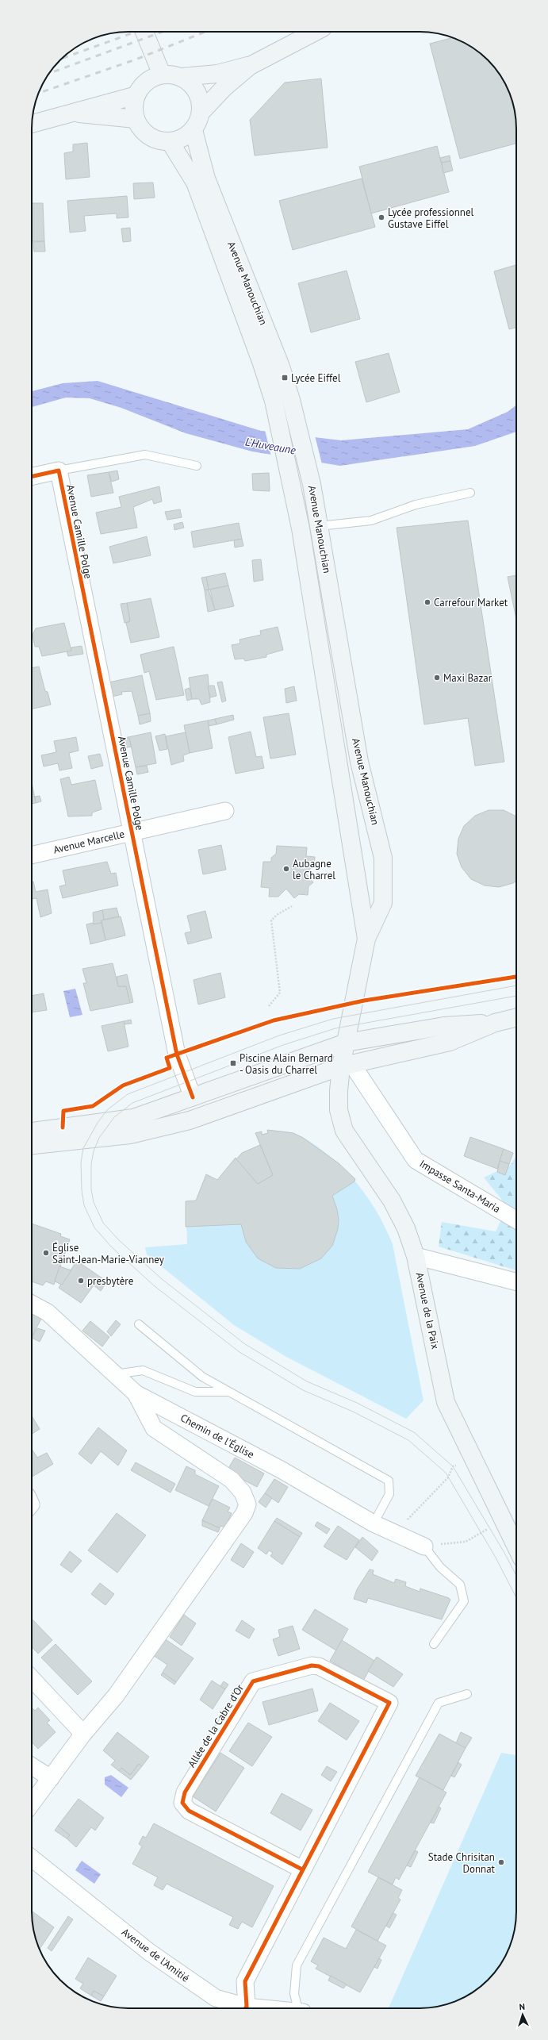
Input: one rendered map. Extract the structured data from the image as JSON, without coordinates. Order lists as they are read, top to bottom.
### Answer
{
  "streets": {
    "main road": ["Avenue Manouchian", "Avenue de la Paix"],
    "street": [
      "Avenue Camille Polge",
      "Avenue Marcelle",
      "Impasse Santa-Maria",
      "Chemin de l'Église",
      "Allée de la Cabre d'Or",
      "Avenue de l'Amitié"
    ]
  },
  "crossings": [
    ["Avenue Manouchian", "Impasse Santa-Maria"],
    ["Avenue Manouchian", "Avenue de la Paix"],
    ["Avenue Camille Polge", "Avenue Marcelle"],
    ["Impasse Santa-Maria", "Avenue de la Paix"]
  ],
  "water": ["L'Huveaune"],
  "places": {
    "other": [
      "Lycée professionnel Gustave Eiffel",
      "Carrefour Market",
      "Maxi Bazar",
      "Aubagne le Charrel",
      "Église Saint-Jean-Marie-Vianney",
      "presbytère",
      "Stade Chrisitan Donnat"
    ],
    "transit": ["Lycée Eiffel", "Piscine Alain Bernard - Oasis du Charrel"]
  },
  "north": "top"
}
